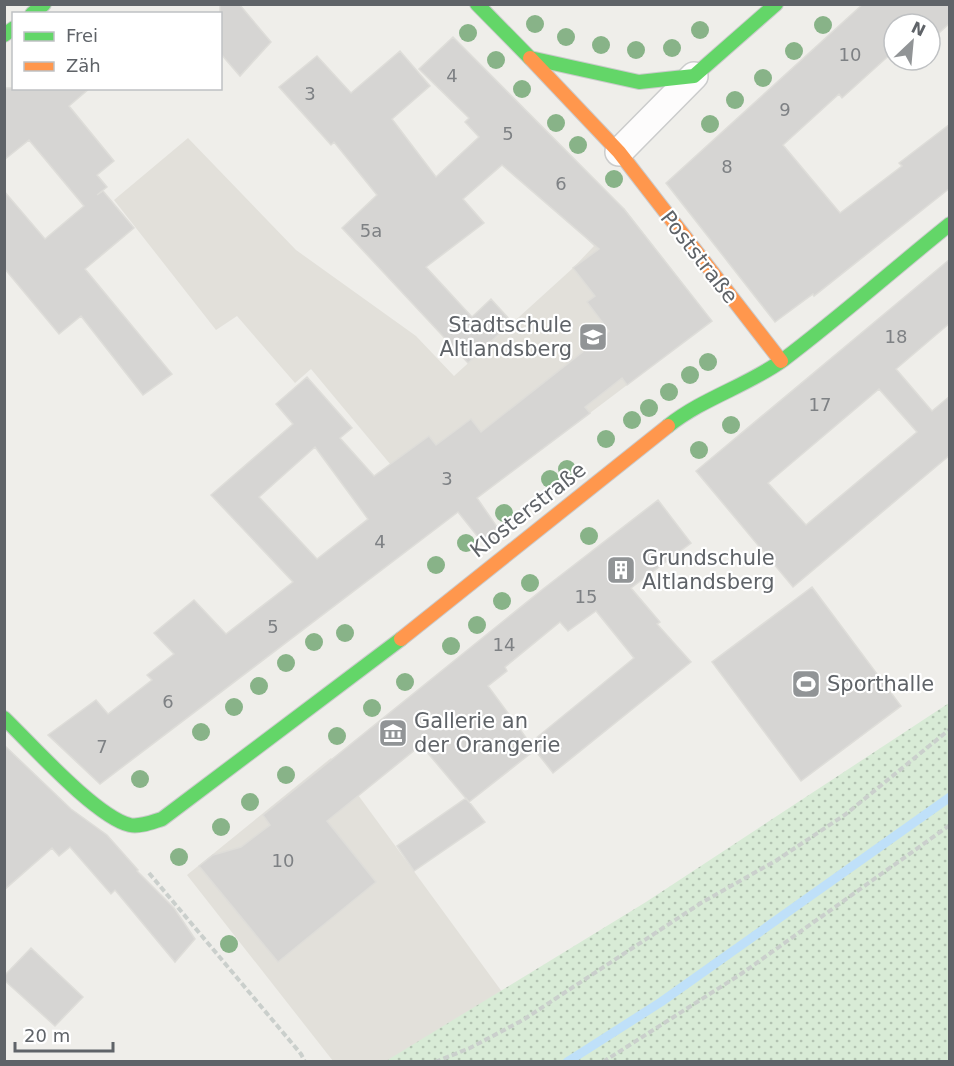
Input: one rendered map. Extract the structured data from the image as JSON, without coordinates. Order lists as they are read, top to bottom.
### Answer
{
  "streets": {
    "street": ["Poststraße", "Klosterstraße"]
  },
  "crossings": [
    ["Poststraße", "Klosterstraße"]
  ],
  "places": {
    "school or university": ["Stadtschule Altlandsberg"],
    "building": ["Grundschule Altlandsberg"],
    "sports": ["Sporthalle"],
    "museum": ["Gallerie an der Orangerie"]
  },
  "house_numbers": [
    "10",
    "4",
    "3",
    "9",
    "5",
    "8",
    "6",
    "5a",
    "18",
    "17",
    "3",
    "4",
    "15",
    "5",
    "14",
    "6",
    "7",
    "10"
  ],
  "legend": ["Frei", "Zäh"],
  "scale_bar": "20 m",
  "north": "top right"
}
